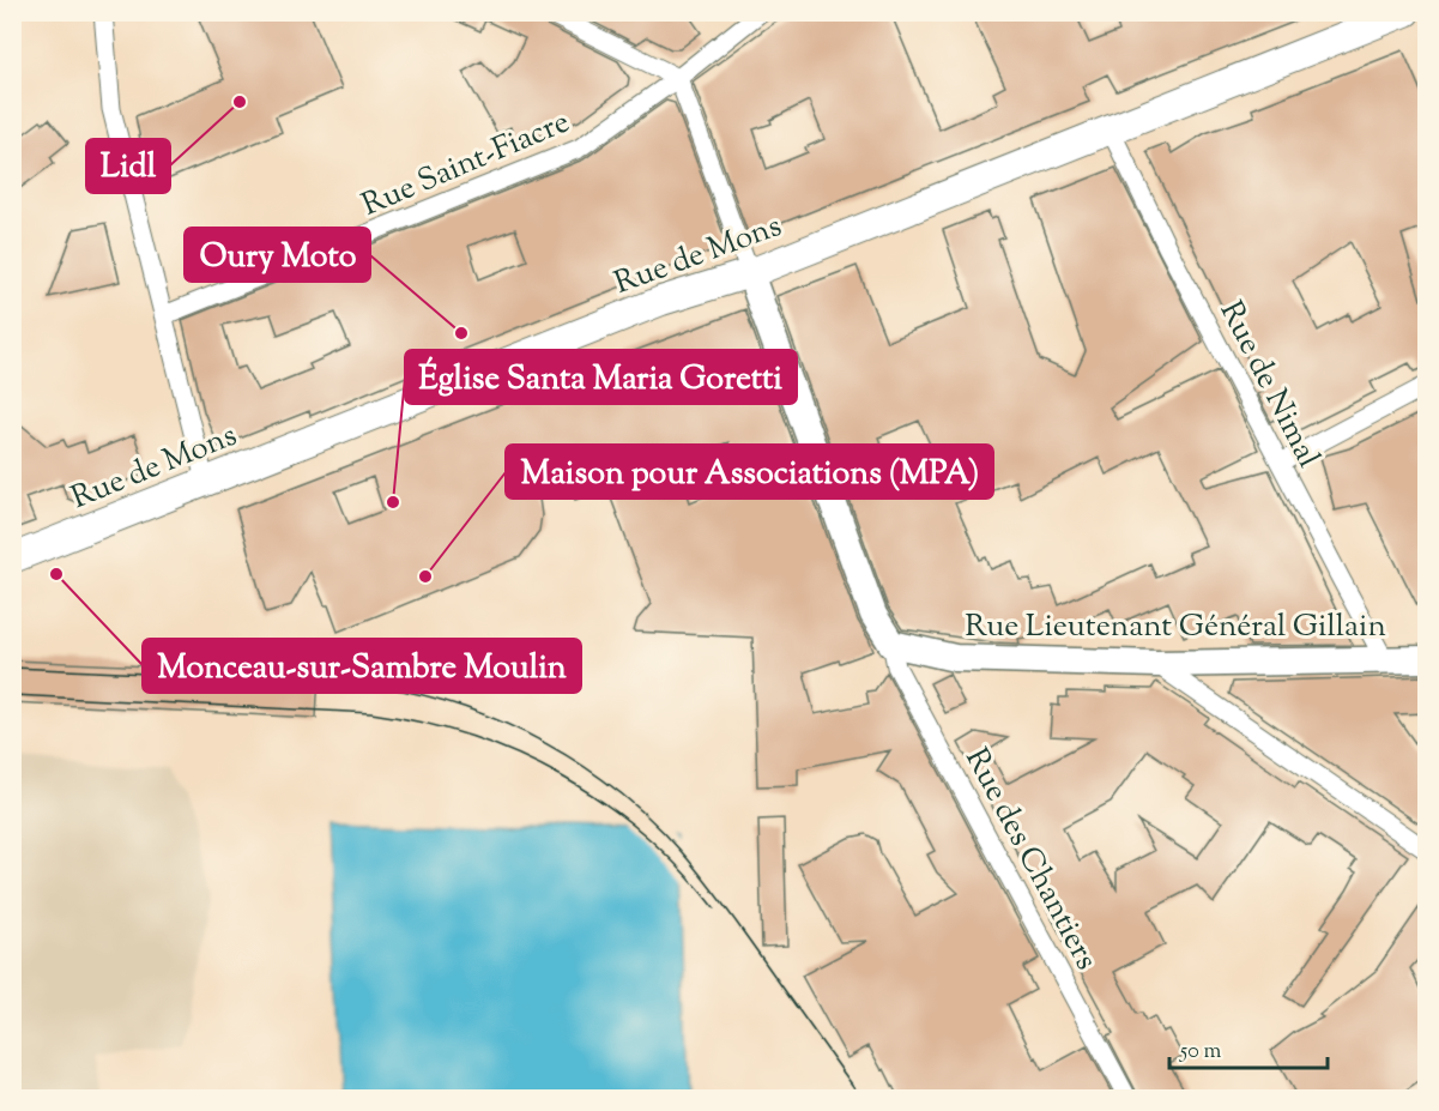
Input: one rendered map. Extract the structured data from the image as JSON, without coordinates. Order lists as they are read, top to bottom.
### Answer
{
  "streets": {
    "main road": ["Rue de Mons"],
    "street": [
      "Rue Saint-Fiacre",
      "Rue de Nimal",
      "Rue Lieutenant Général Gillain",
      "Rue des Chantiers"
    ]
  },
  "crossings": [
    ["Rue de Mons", "Rue de Nimal"],
    ["Rue de Nimal", "Rue Lieutenant Général Gillain"],
    ["Rue Lieutenant Général Gillain", "Rue des Chantiers"]
  ],
  "places": [
    "Lidl",
    "Oury Moto",
    "Église Santa Maria Goretti",
    "Monceau-sur-Sambre Moulin",
    "Maison pour Associations (MPA)"
  ],
  "scale_bar": "50 m"
}
